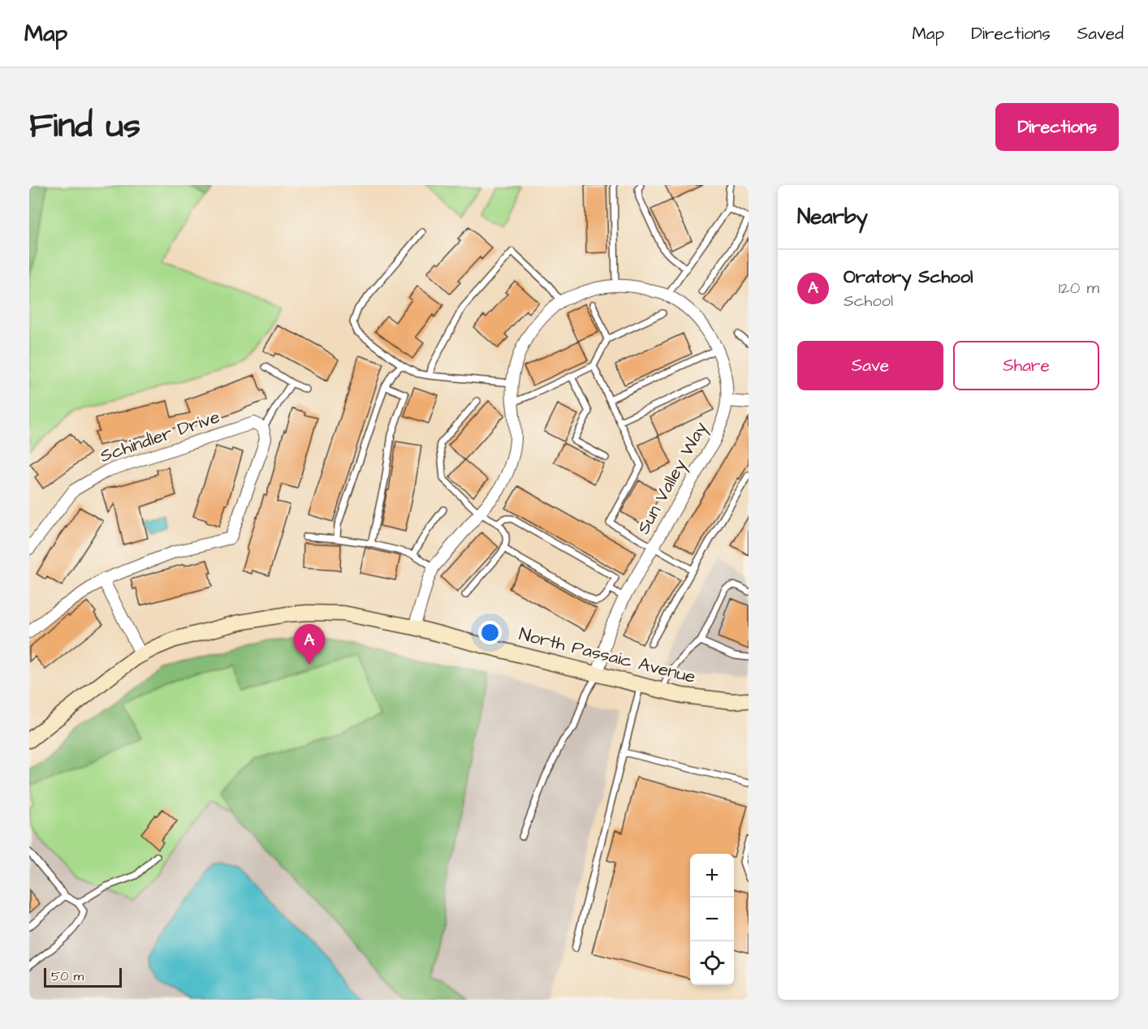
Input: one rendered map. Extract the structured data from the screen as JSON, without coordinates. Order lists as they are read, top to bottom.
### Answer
{
  "streets": {
    "main road": ["North Passaic Avenue"],
    "street": ["Schindler Drive", "Sun Valley Way"]
  },
  "crossings": [
    ["Sun Valley Way", "North Passaic Avenue"]
  ],
  "scale_bar": "50 m",
  "page": {
    "header": "Map",
    "nav": ["Map", "Directions", "Saved"],
    "title": "Find us",
    "buttons": [
      "Directions",
      ["Save", "Share"]
    ],
    "heading": "Nearby",
    "list": [
      {
        "mark": "A",
        "name": "Oratory School",
        "note": "School",
        "value": "120 m"
      }
    ],
    "pins": "A",
    "map_buttons": ["+", "−"],
    "scale": "50 m"
  }
}
